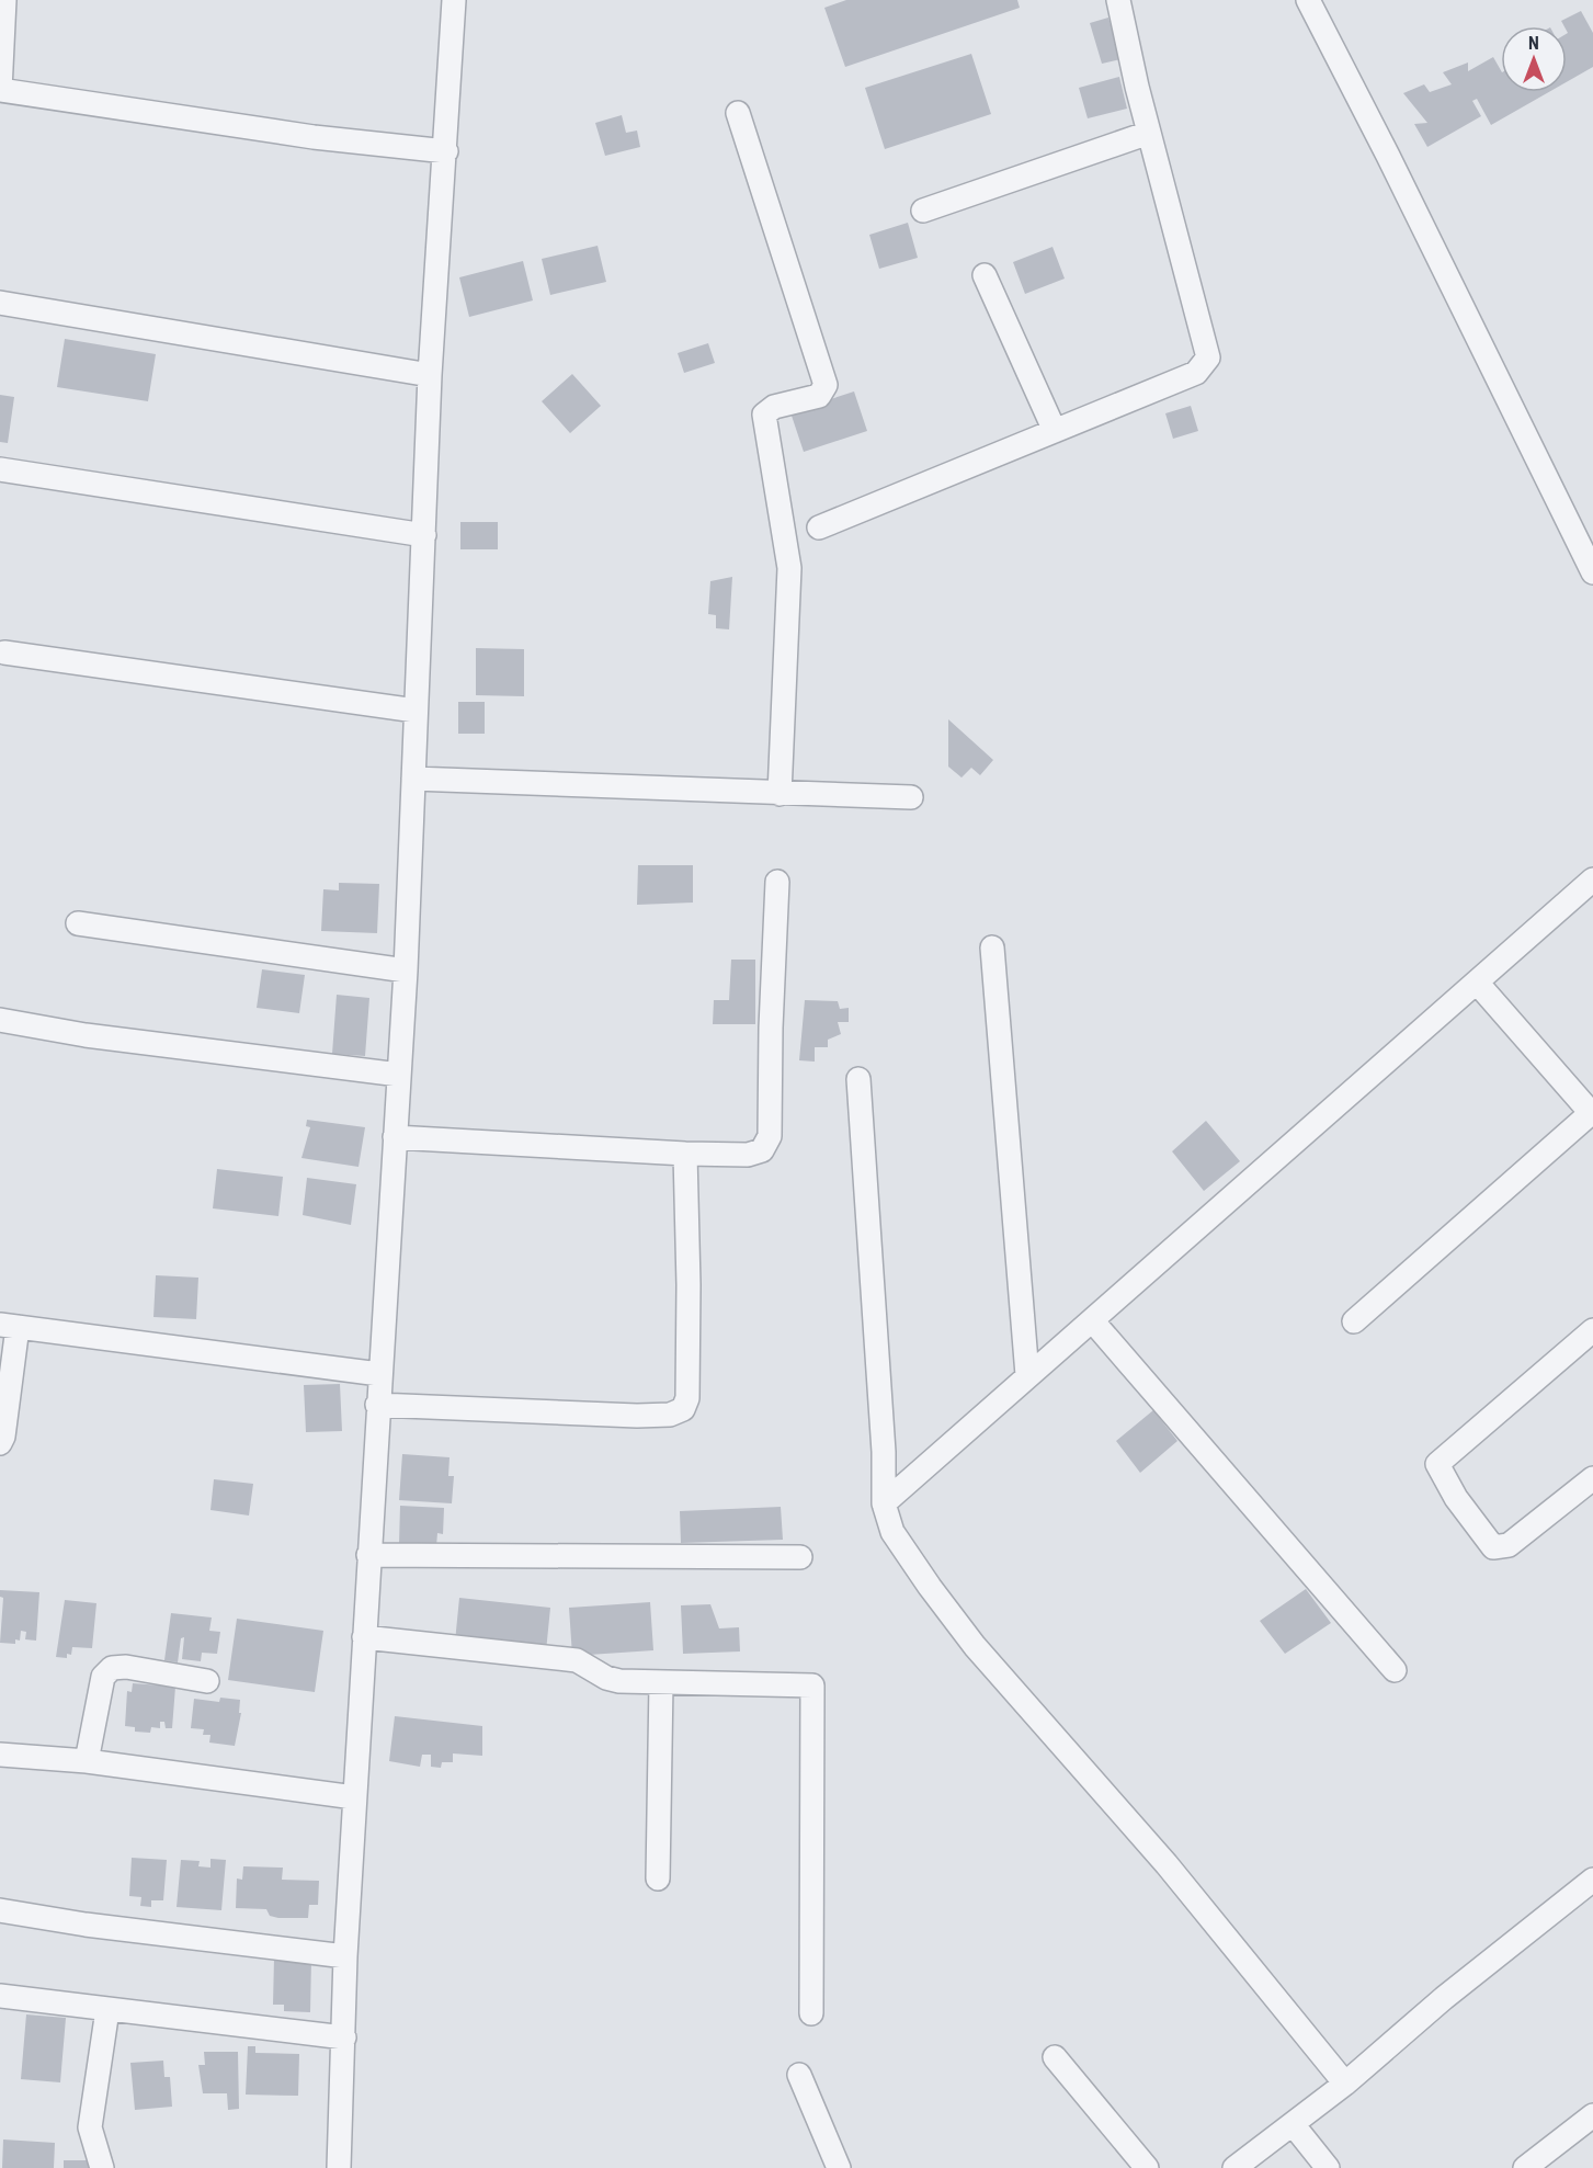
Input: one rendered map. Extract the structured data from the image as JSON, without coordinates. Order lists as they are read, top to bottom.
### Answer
{
  "north": "top"
}
